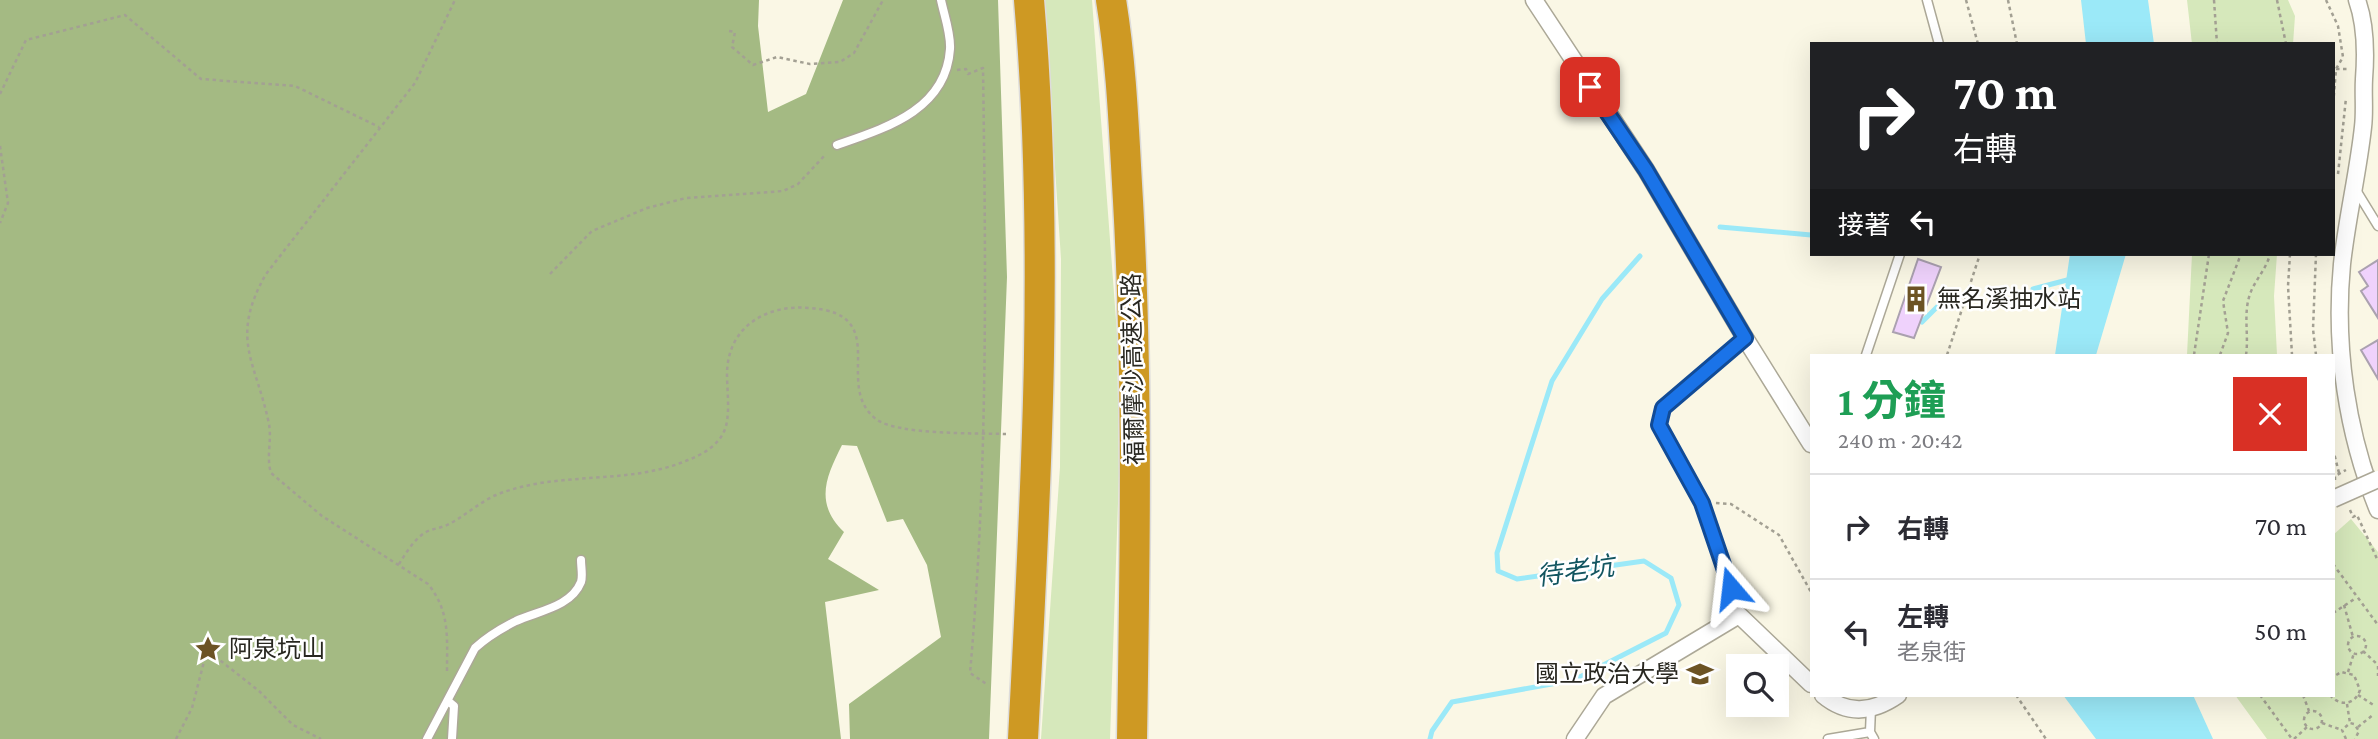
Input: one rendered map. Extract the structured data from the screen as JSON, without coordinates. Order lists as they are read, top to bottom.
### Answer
{
  "streets": {
    "highway": ["福爾摩沙高速公路"]
  },
  "water": ["待老坑"],
  "places": {
    "building": ["無名溪抽水站"],
    "place": ["阿泉坑山"],
    "school or university": ["國立政治大學"]
  },
  "page": {
    "turn": ["70 m", "右轉"],
    "then": "接著",
    "heading": ["1 分鐘", "240 m · 20:42"],
    "list": [
      {
        "name": "右轉",
        "value": "70 m"
      },
      {
        "name": "左轉",
        "note": "老泉街",
        "value": "50 m"
      }
    ]
  }
}
